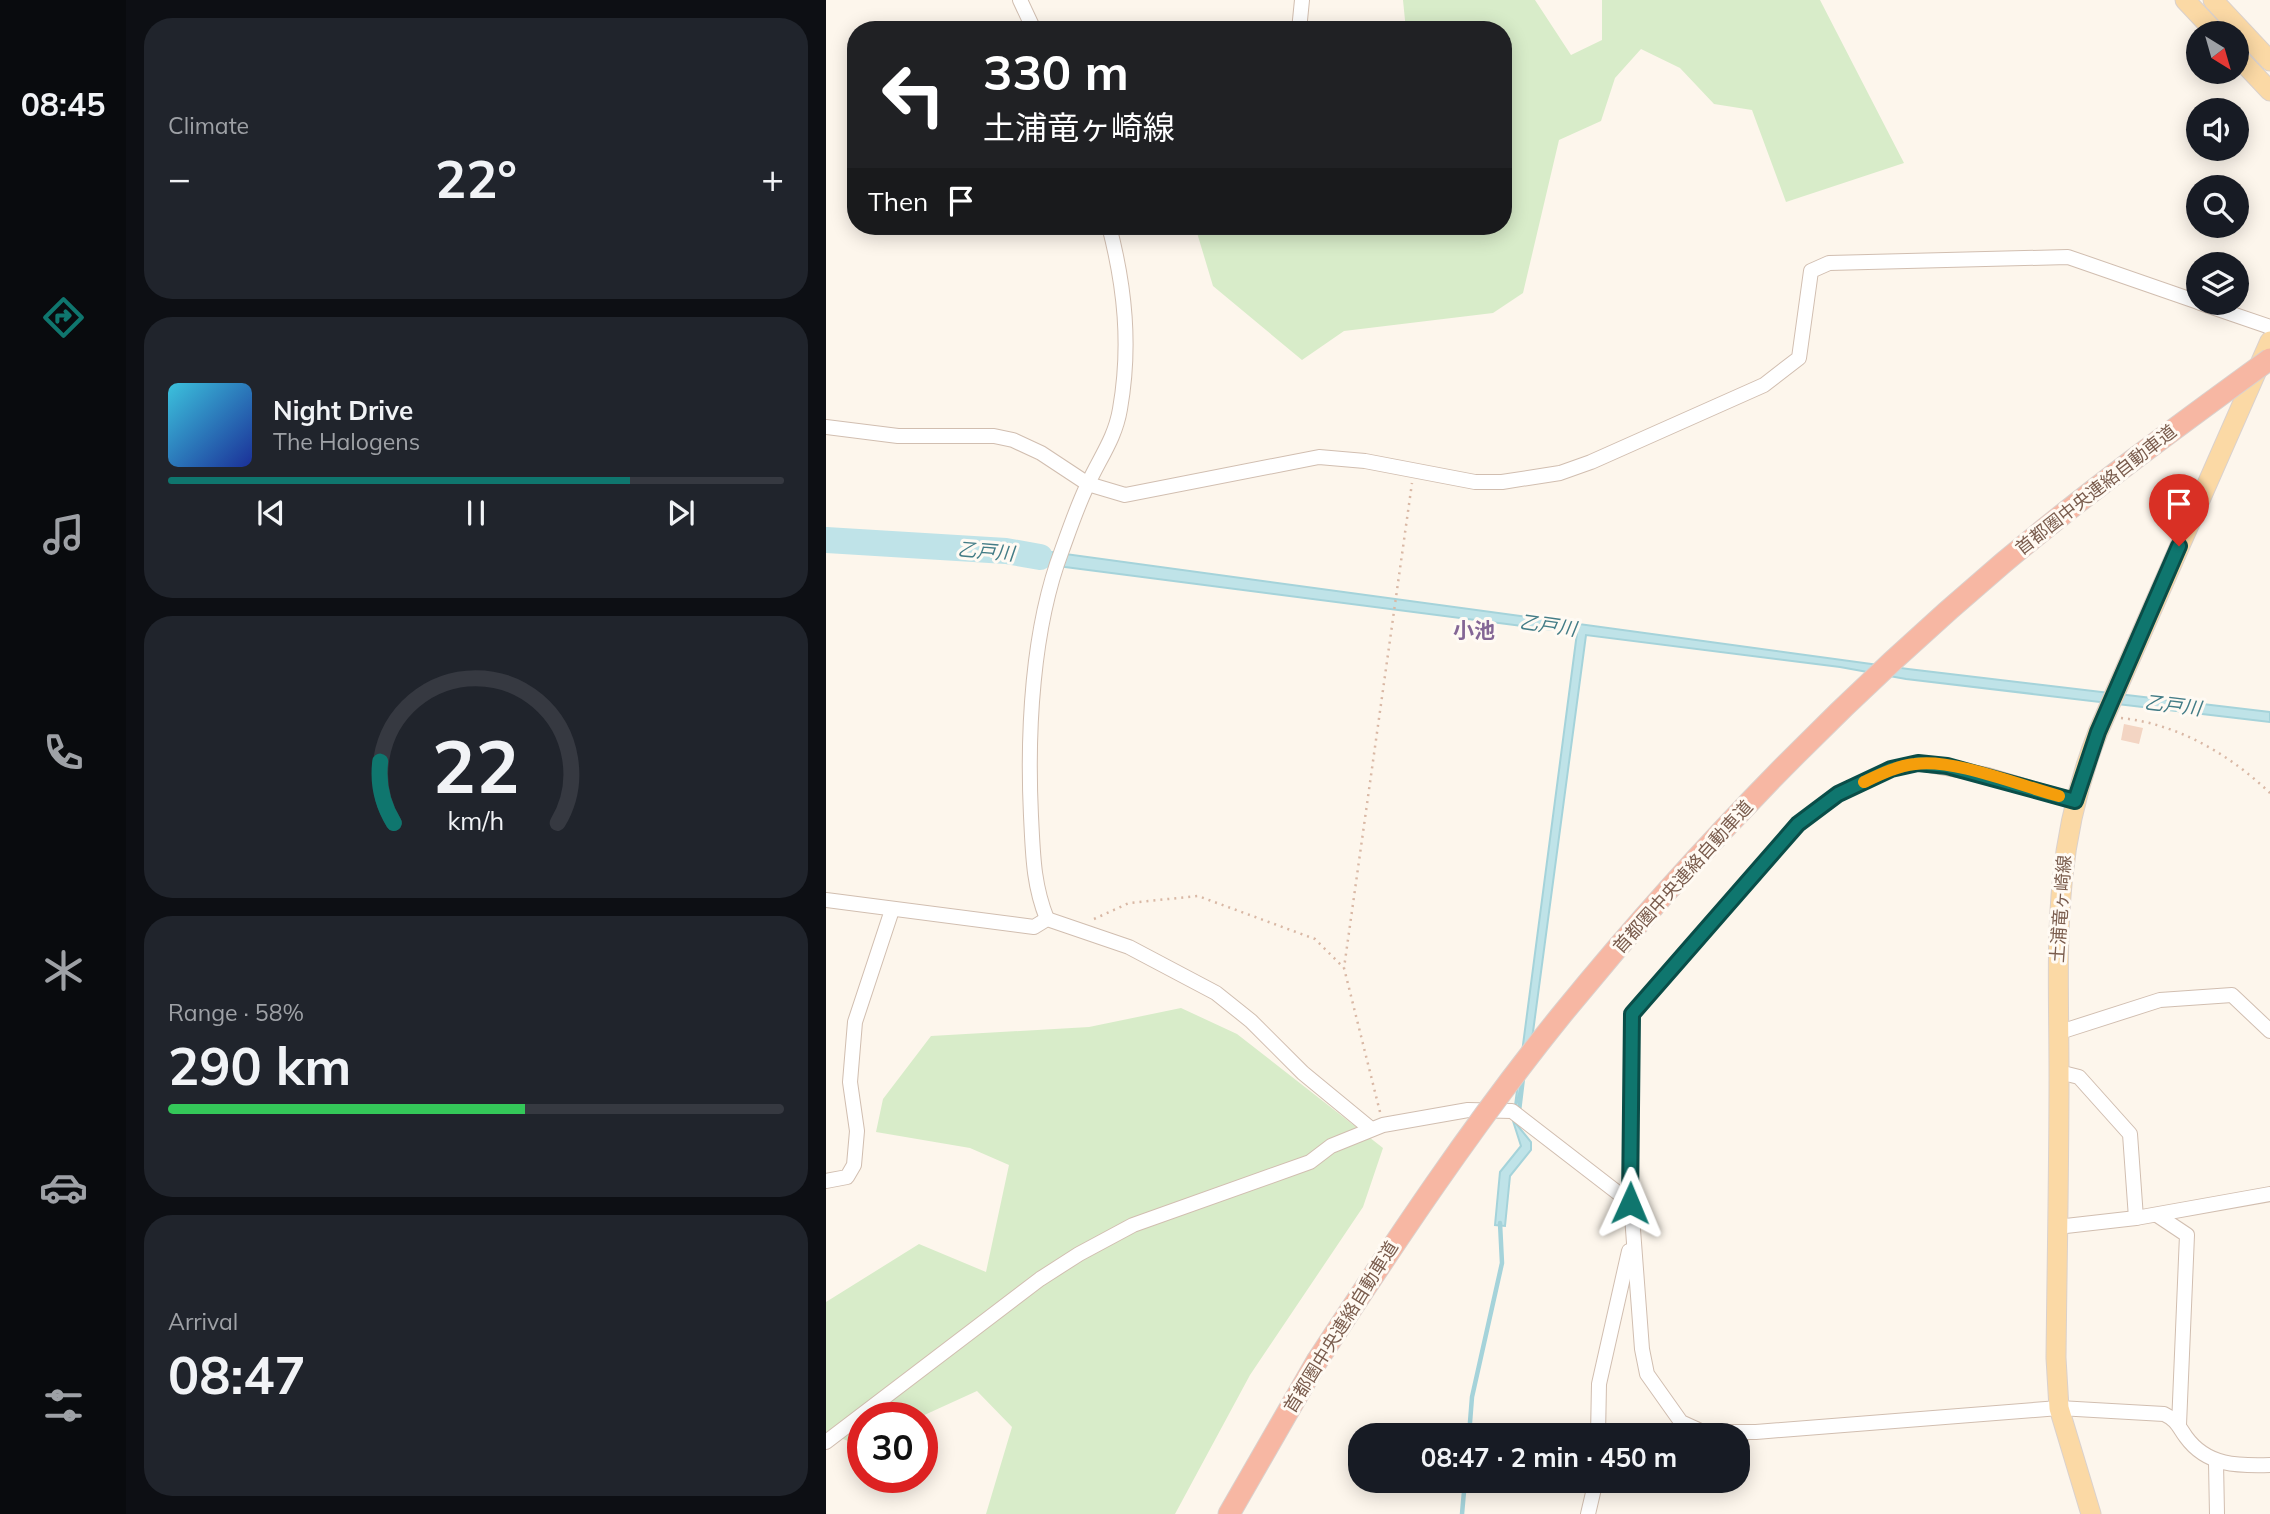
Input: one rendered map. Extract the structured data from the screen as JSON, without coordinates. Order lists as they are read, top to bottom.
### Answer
{
  "streets": {
    "highway": ["首都圏中央連絡自動車道"],
    "main road": ["土浦竜ヶ崎線"]
  },
  "districts": ["小池"],
  "water": ["乙戸川"],
  "north": "bottom right",
  "page": {
    "tabs": "08:45",
    "tile": [
      "Climate",
      ["Range · 58%", "290 km"],
      ["Arrival", "08:47"]
    ],
    "turn": ["330 m", "土浦竜ヶ崎線"],
    "heat": ["−", "22°", "+"],
    "then": "Then",
    "song": ["Night Drive", "The Halogens"],
    "limit": "30",
    "trip": "08:47 · 2 min · 450 m",
    "gauge": ["22", "km/h"]
  }
}
